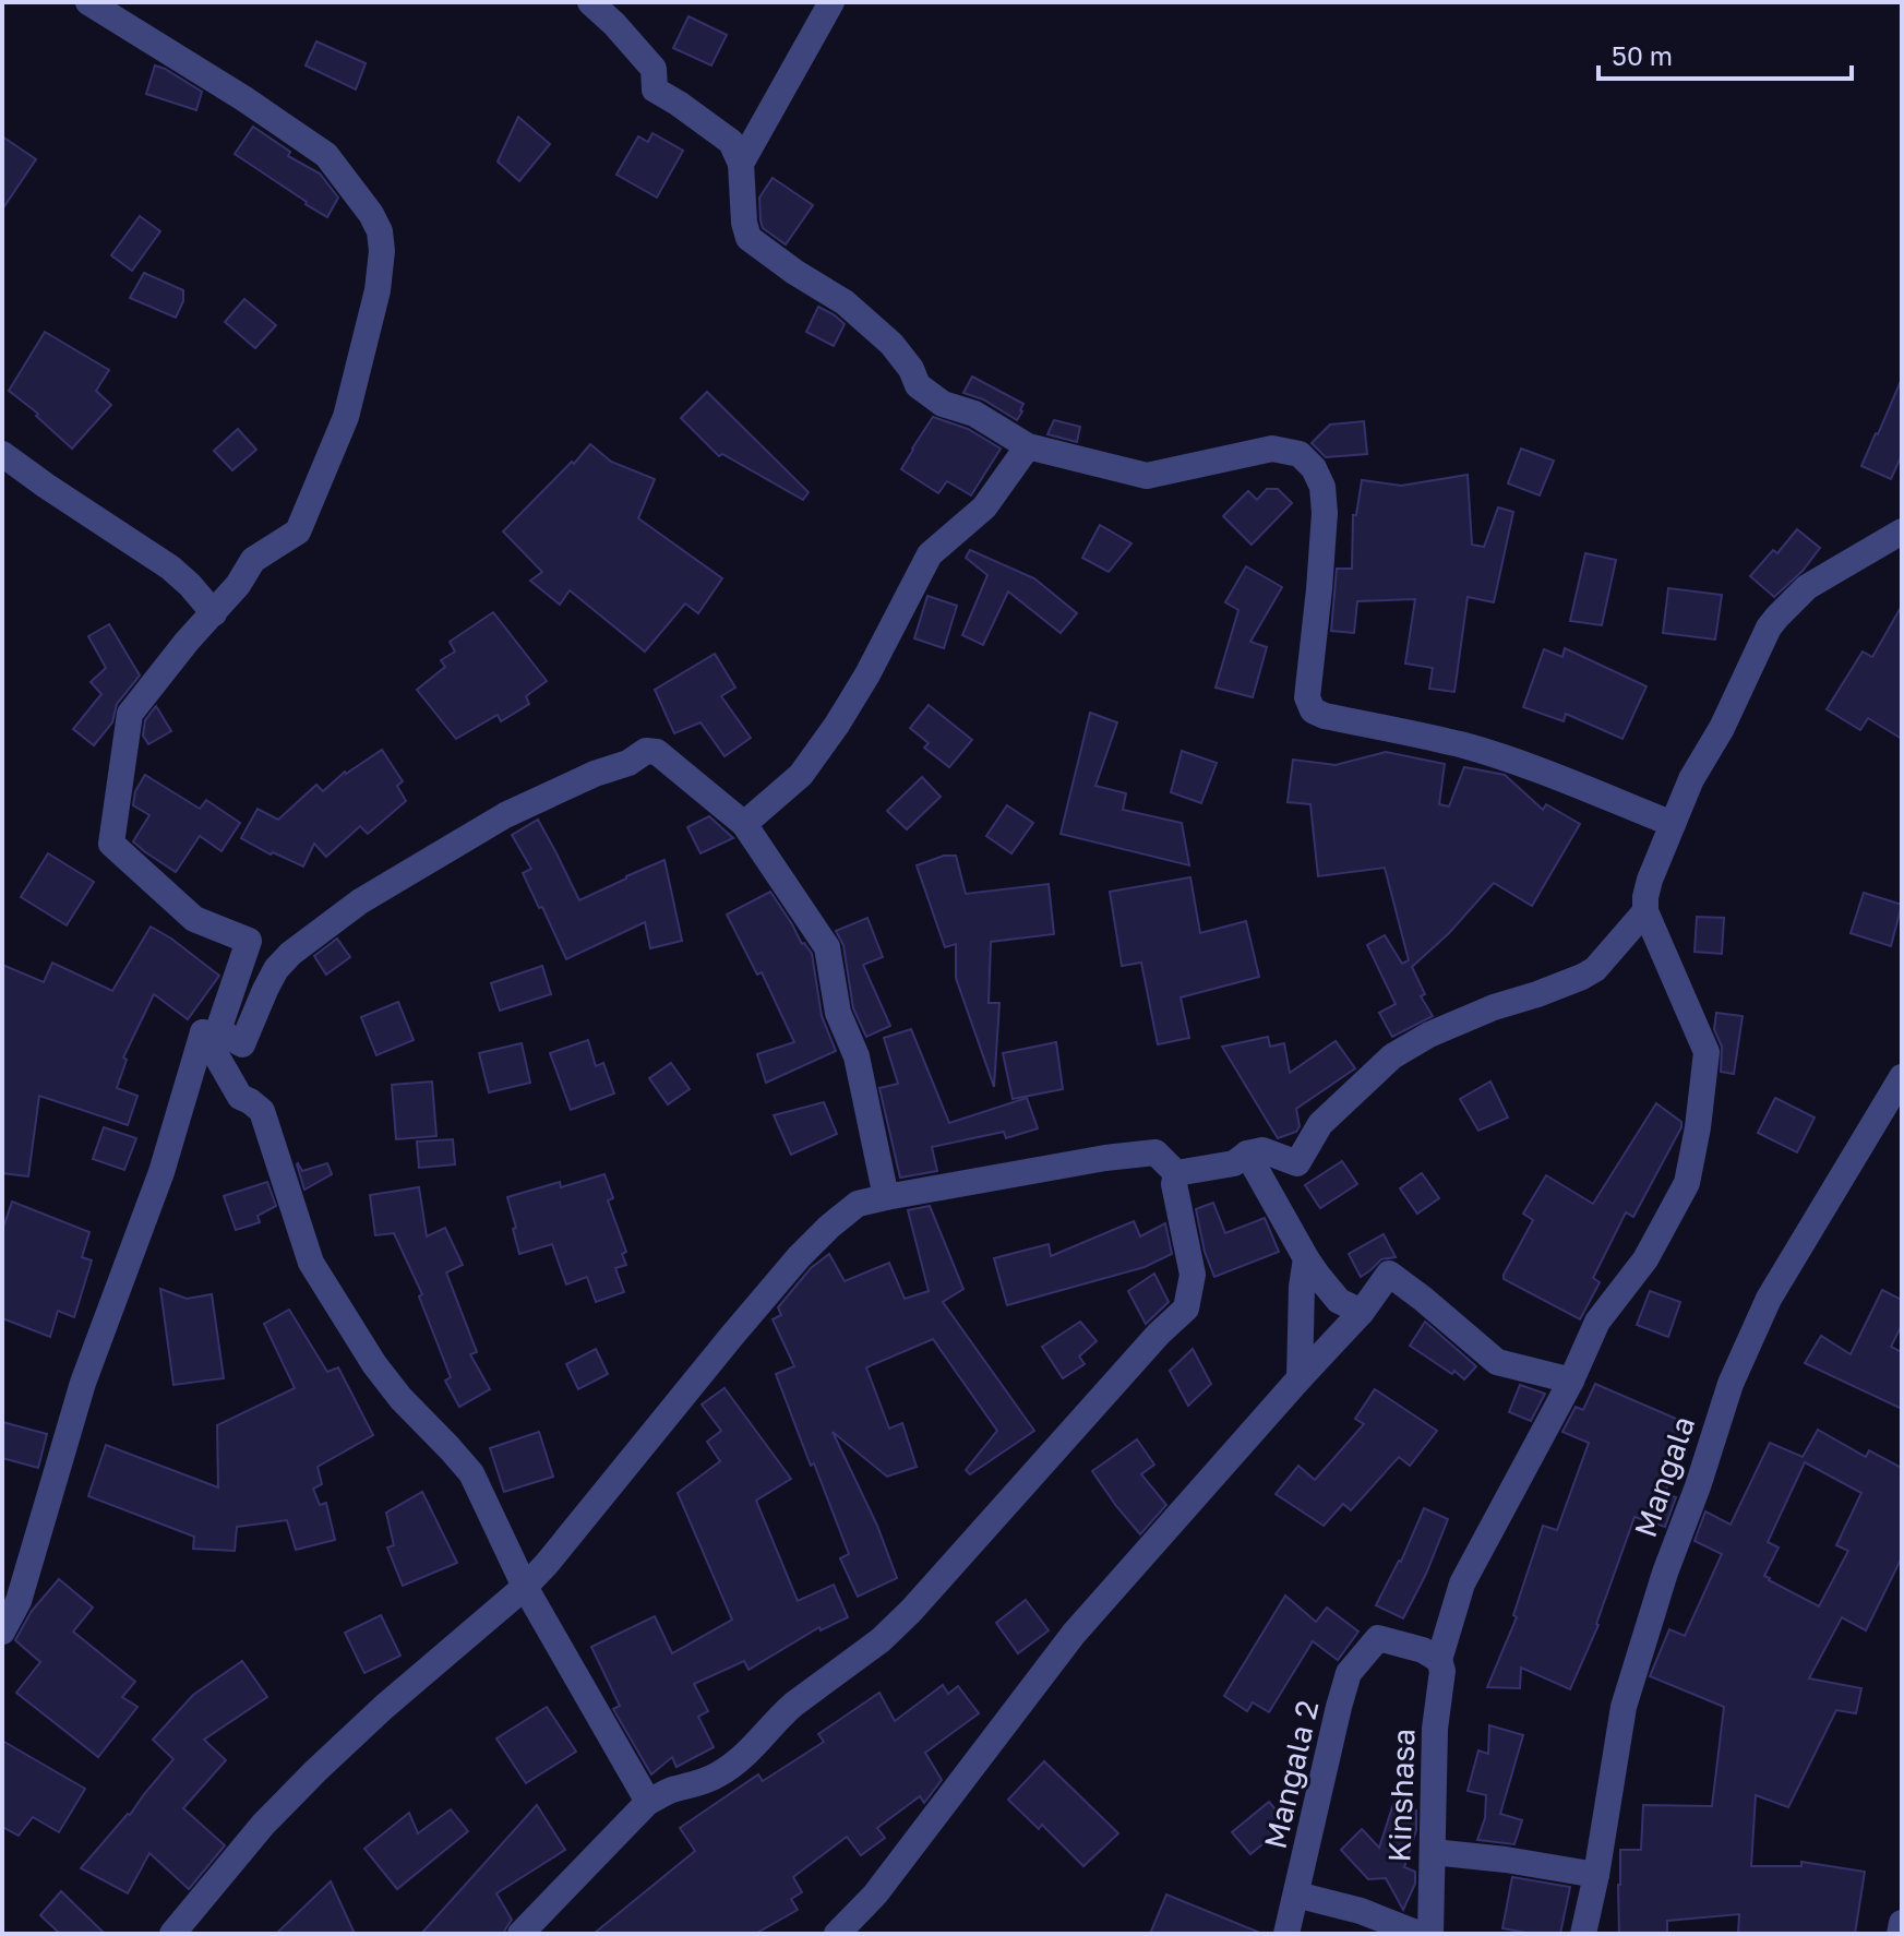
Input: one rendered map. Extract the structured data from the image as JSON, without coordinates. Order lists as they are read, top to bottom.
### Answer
{
  "streets": {
    "street": ["Mangala", "Mangala 2", "Kinshasa"]
  },
  "crossings": [
    ["Mangala 2", "Kinshasa"]
  ],
  "scale_bar": "50 m"
}
